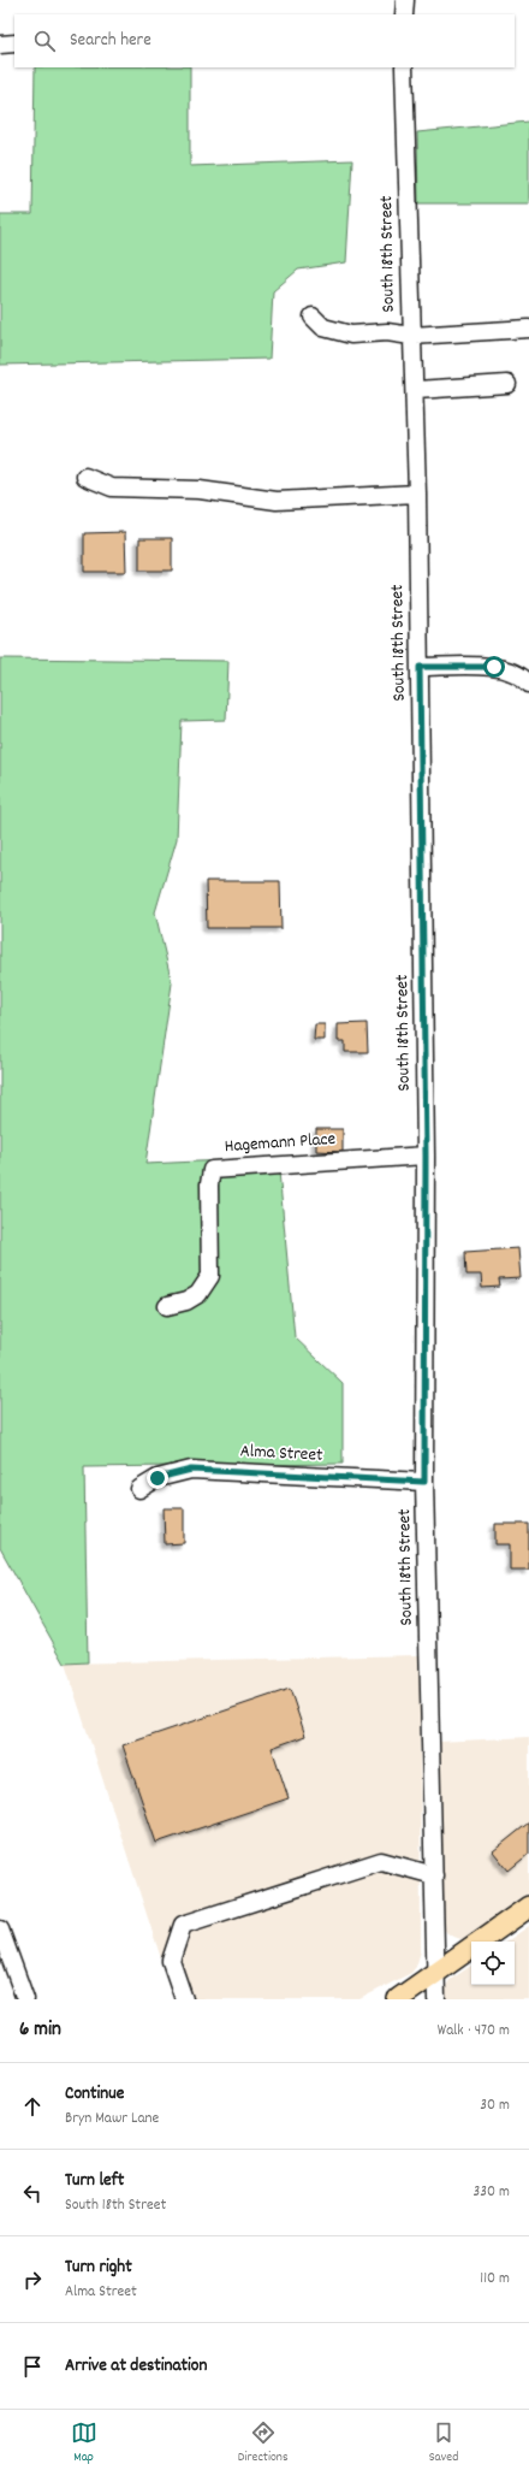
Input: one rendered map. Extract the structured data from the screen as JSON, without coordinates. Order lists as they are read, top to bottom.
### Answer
{
  "streets": {
    "street": ["South 18th Street", "Hagemann Place", "Alma Street"]
  },
  "crossings": [
    ["South 18th Street", "Hagemann Place"],
    ["South 18th Street", "Alma Street"]
  ],
  "page": {
    "search": "Search here",
    "heading": ["6 min", "Walk · 470 m"],
    "list": [
      ["Continue", "Bryn Mawr Lane", "30 m"],
      ["Turn left", "South 18th Street", "330 m"],
      ["Turn right", "Alma Street", "110 m"],
      "Arrive at destination"
    ],
    "nav": ["Map", "Directions", "Saved"]
  }
}
